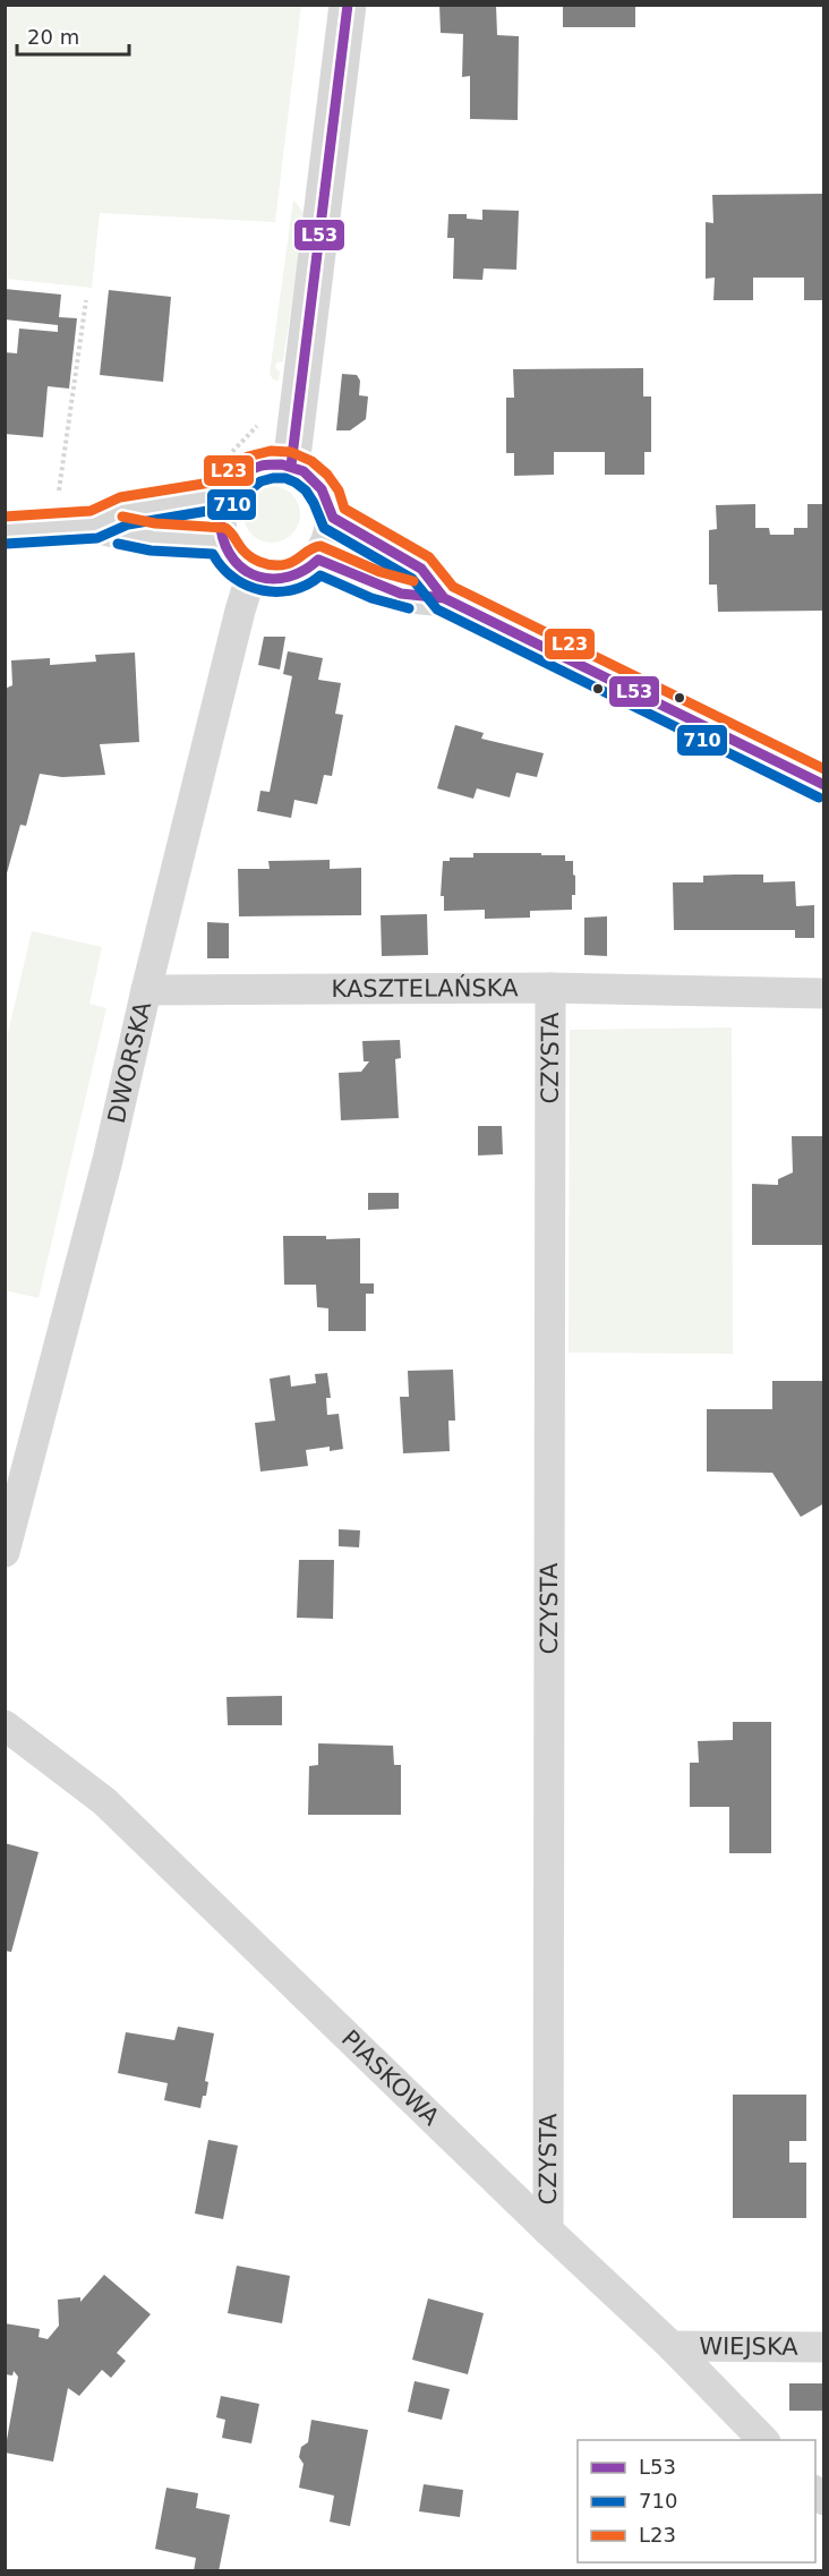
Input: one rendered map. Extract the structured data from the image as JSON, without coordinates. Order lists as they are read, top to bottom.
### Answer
{
  "streets": {
    "street": [
      "KASZTELAŃSKA",
      "CZYSTA",
      "DWORSKA",
      "PIASKOWA",
      "WIEJSKA"
    ]
  },
  "crossings": [
    ["KASZTELAŃSKA", "CZYSTA"],
    ["KASZTELAŃSKA", "DWORSKA"],
    ["CZYSTA", "PIASKOWA"],
    ["PIASKOWA", "WIEJSKA"]
  ],
  "lines": ["transit line L53", "transit line L23", "transit line 710"],
  "legend": ["L53", "710", "L23"],
  "scale_bar": "20 m"
}
